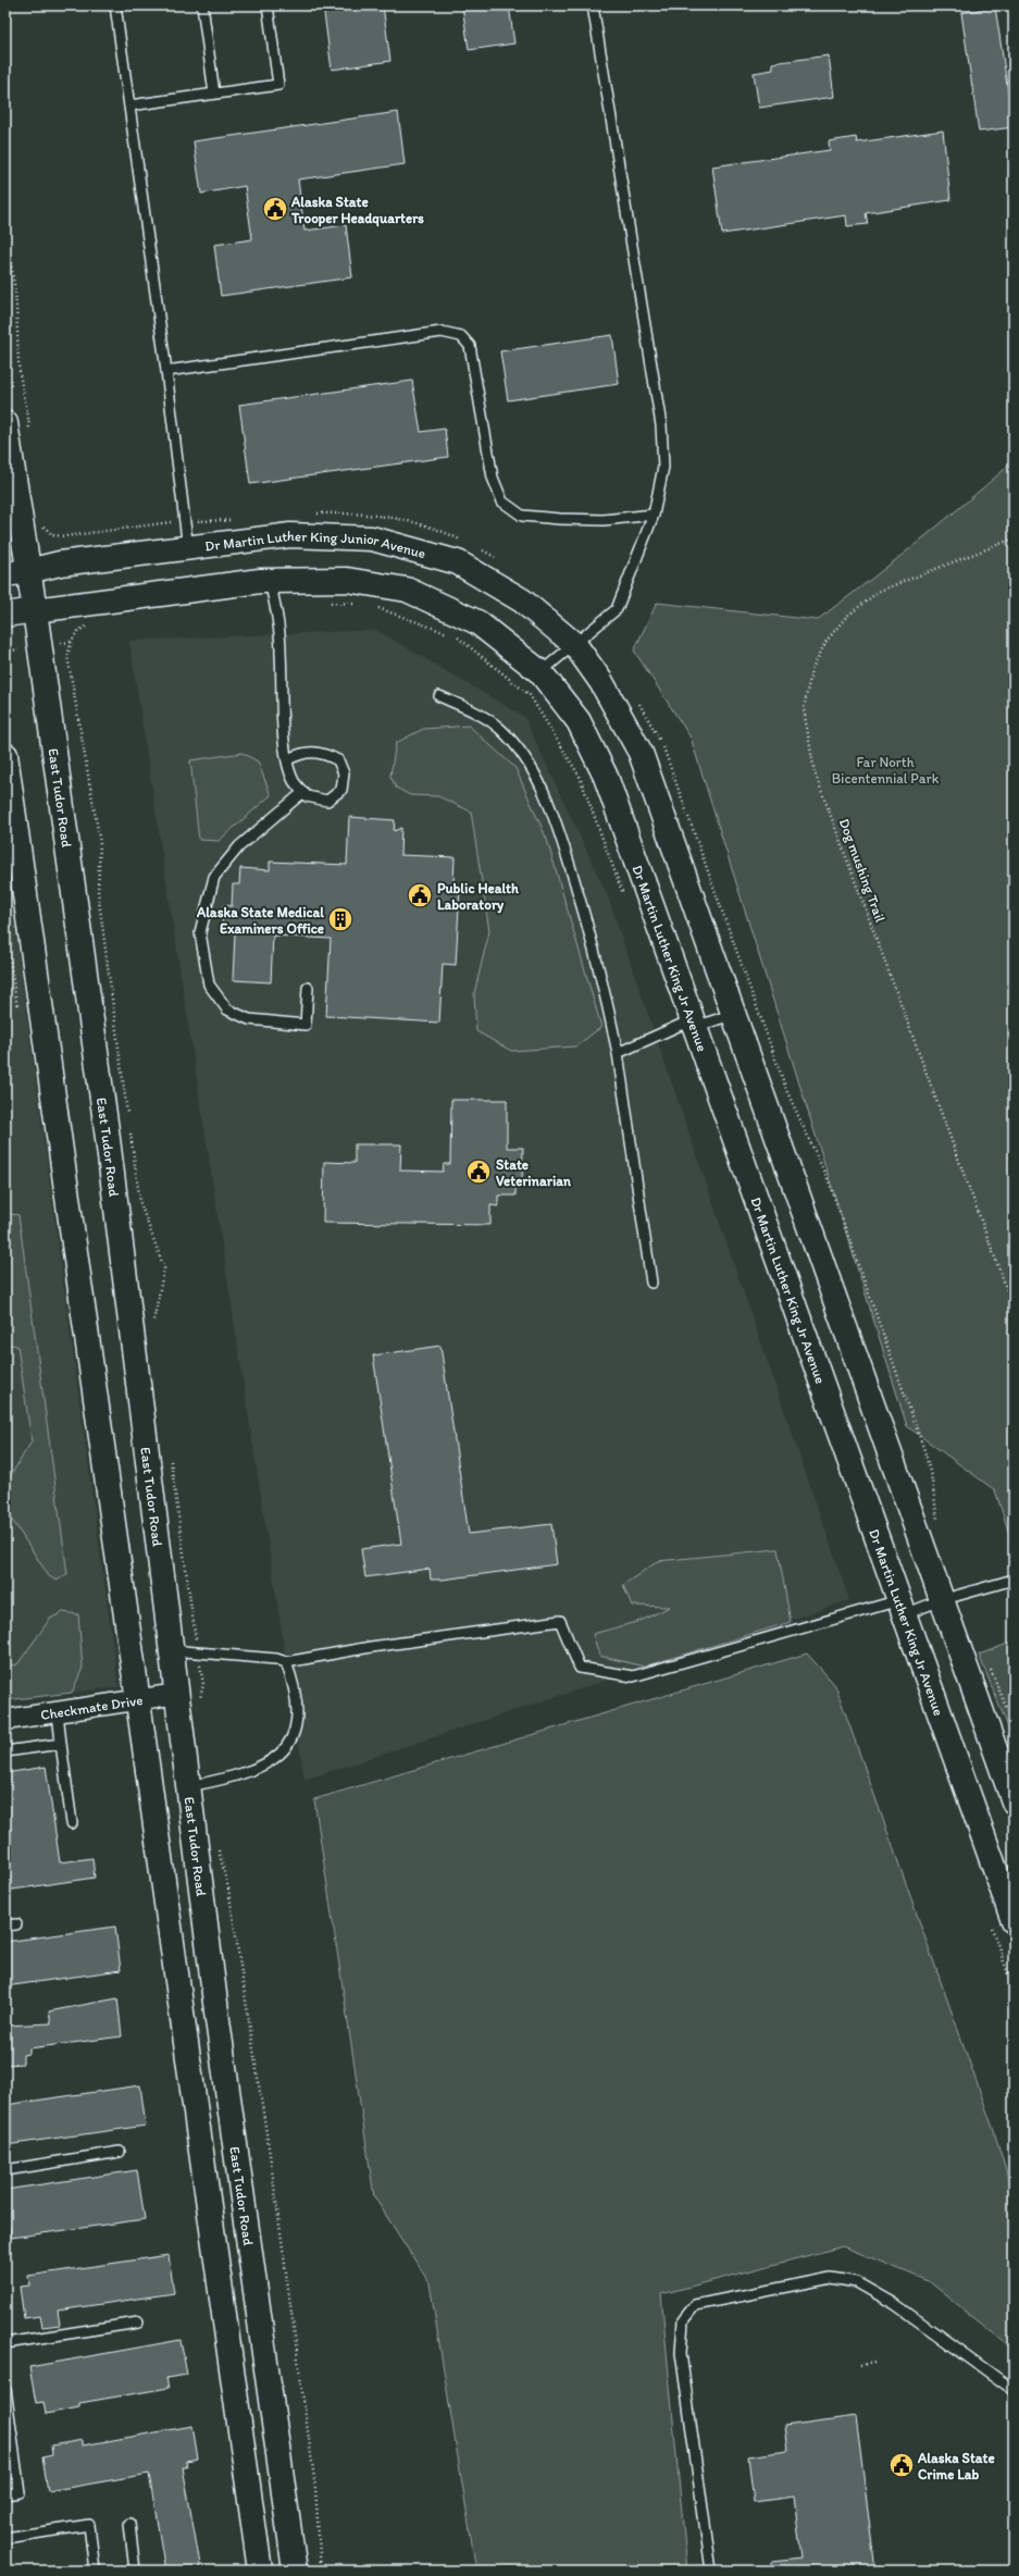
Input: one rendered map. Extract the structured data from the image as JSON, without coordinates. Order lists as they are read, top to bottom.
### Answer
{
  "streets": {
    "main road": ["Dr Martin Luther King Junior Avenue", "East Tudor Road", "Dr Martin Luther King Jr Avenue"],
    "street": ["Checkmate Drive"],
    "path": ["Dog mushing Trail"]
  },
  "crossings": [
    ["Dr Martin Luther King Junior Avenue", "East Tudor Road"],
    ["Dr Martin Luther King Junior Avenue", "Dr Martin Luther King Jr Avenue"],
    ["East Tudor Road", "Checkmate Drive"]
  ],
  "parks": ["Far North Bicentennial Park"],
  "places": {
    "public building": [
      "Alaska State Trooper Headquarters",
      "Public Health Laboratory",
      "State Veterinarian",
      "Alaska State Crime Lab"
    ],
    "building": ["Alaska State Medical Examiners Office"]
  }
}
